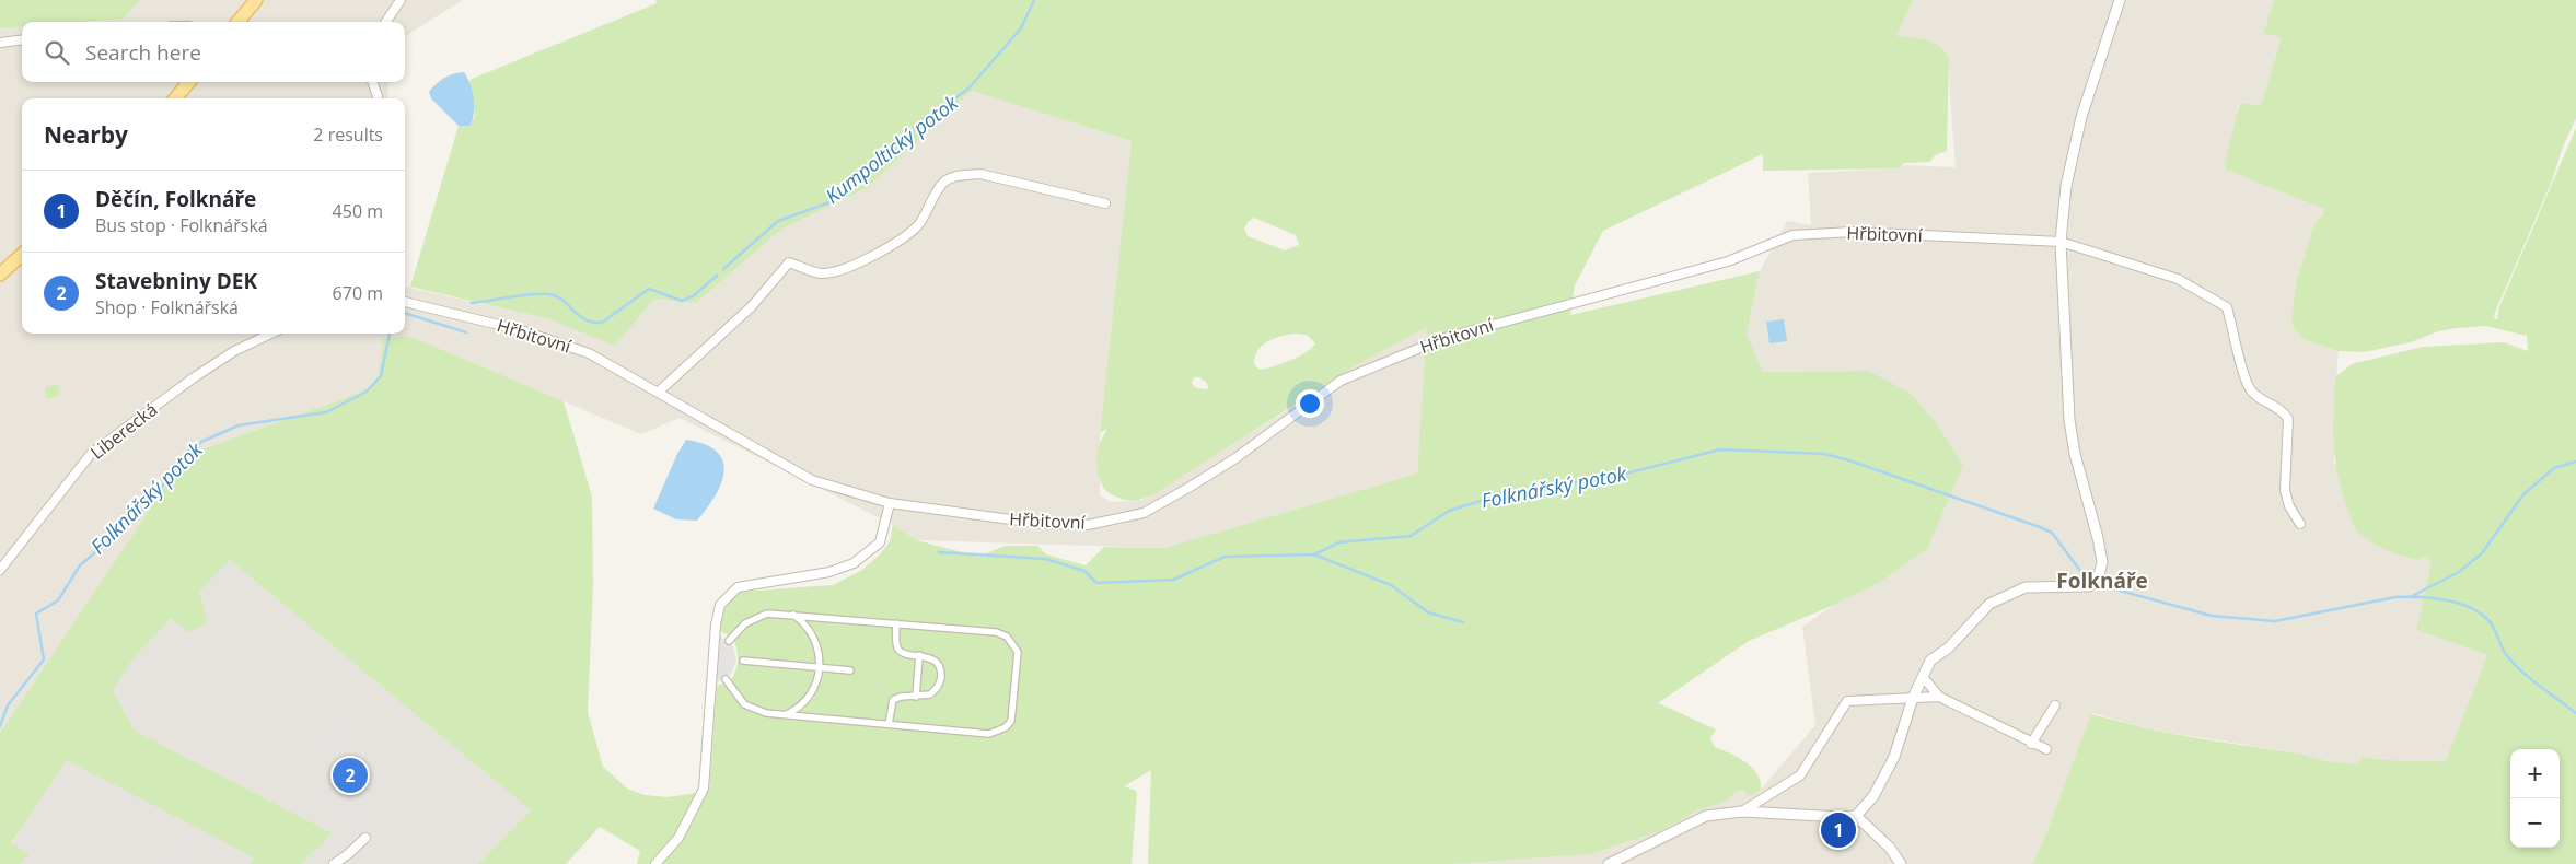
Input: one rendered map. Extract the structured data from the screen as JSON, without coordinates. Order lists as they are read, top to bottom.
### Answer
{
  "streets": {
    "street": ["Hřbitovní", "Liberecká"]
  },
  "districts": ["Folknáře"],
  "water": ["Kumpoltický potok", "Folknářský potok"],
  "page": {
    "search": "Search here",
    "heading": ["Nearby", "2 results"],
    "list": [
      {
        "mark": "1",
        "name": "Děčín, Folknáře",
        "note": "Bus stop · Folknářská",
        "value": "450 m"
      },
      {
        "mark": "2",
        "name": "Stavebniny DEK",
        "note": "Shop · Folknářská",
        "value": "670 m"
      }
    ],
    "map_buttons": ["+", "−"],
    "pins": ["2", "1"]
  }
}
